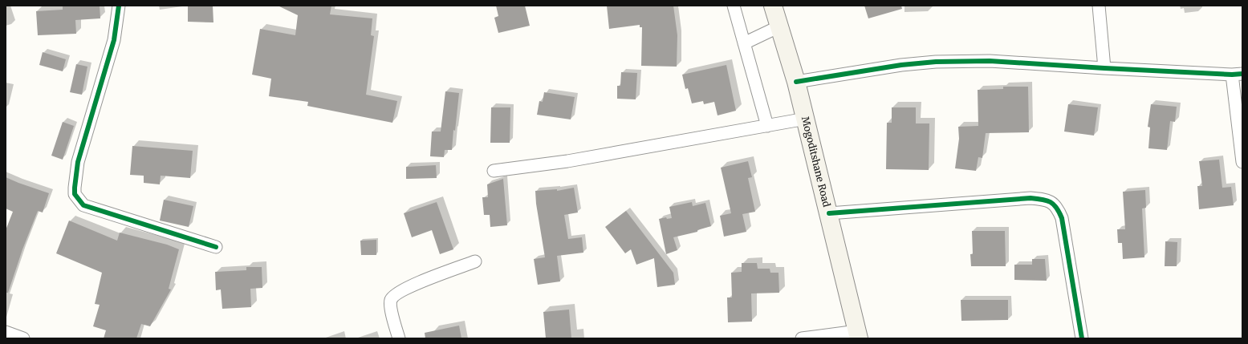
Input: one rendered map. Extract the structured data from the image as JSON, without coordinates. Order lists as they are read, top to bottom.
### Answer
{
  "streets": {
    "main road": ["Mogoditshane Road"]
  }
}
